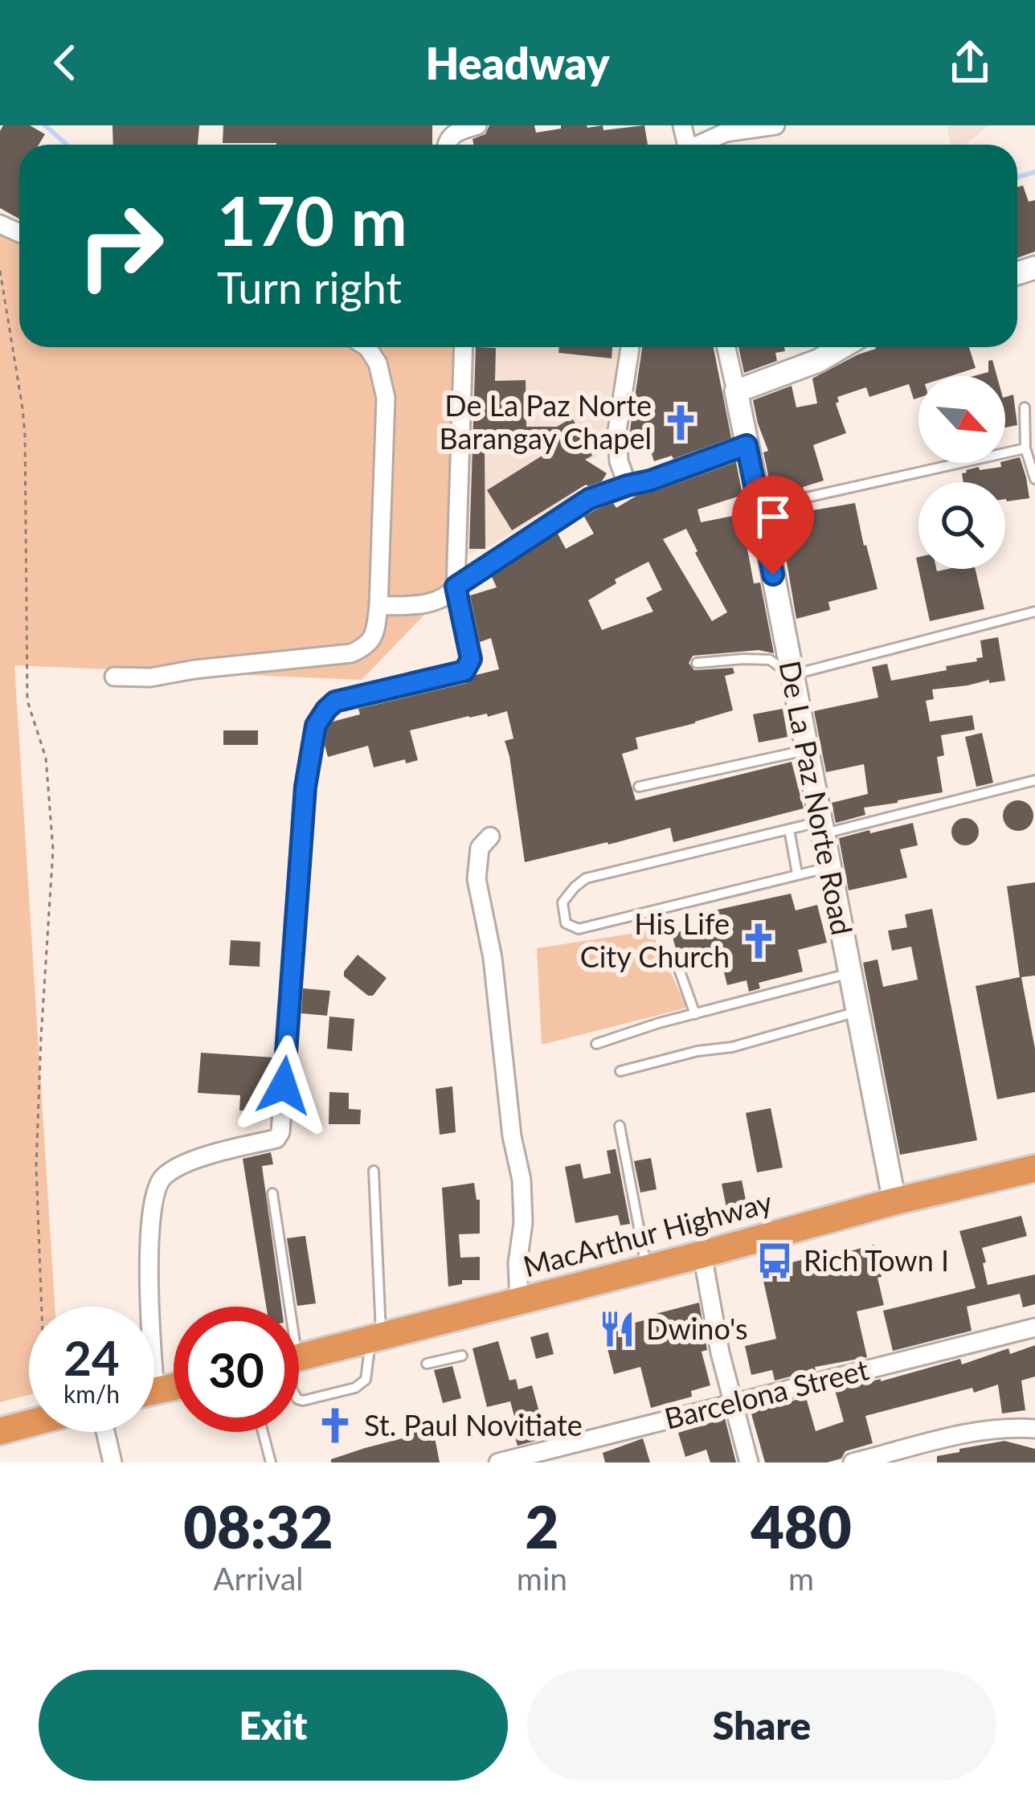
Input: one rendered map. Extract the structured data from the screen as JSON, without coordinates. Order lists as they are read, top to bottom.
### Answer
{
  "streets": {
    "highway": ["MacArthur Highway"],
    "street": ["De La Paz Norte Road", "Barcelona Street"]
  },
  "crossings": [
    ["De La Paz Norte Road", "MacArthur Highway"]
  ],
  "places": {
    "church": ["De La Paz Norte Barangay Chapel", "His Life City Church", "St. Paul Novitiate"],
    "bus stop": ["Rich Town I"],
    "restaurant": ["Dwino's"]
  },
  "north": "bottom right",
  "page": {
    "header": "Headway",
    "turn": ["170 m", "Turn right"],
    "speed": "24 km/h",
    "limit": "30",
    "eta": [
      "08:32",
      "Arrival",
      "2",
      "min",
      "480",
      "m"
    ],
    "buttons": ["Exit", "Share"]
  }
}
